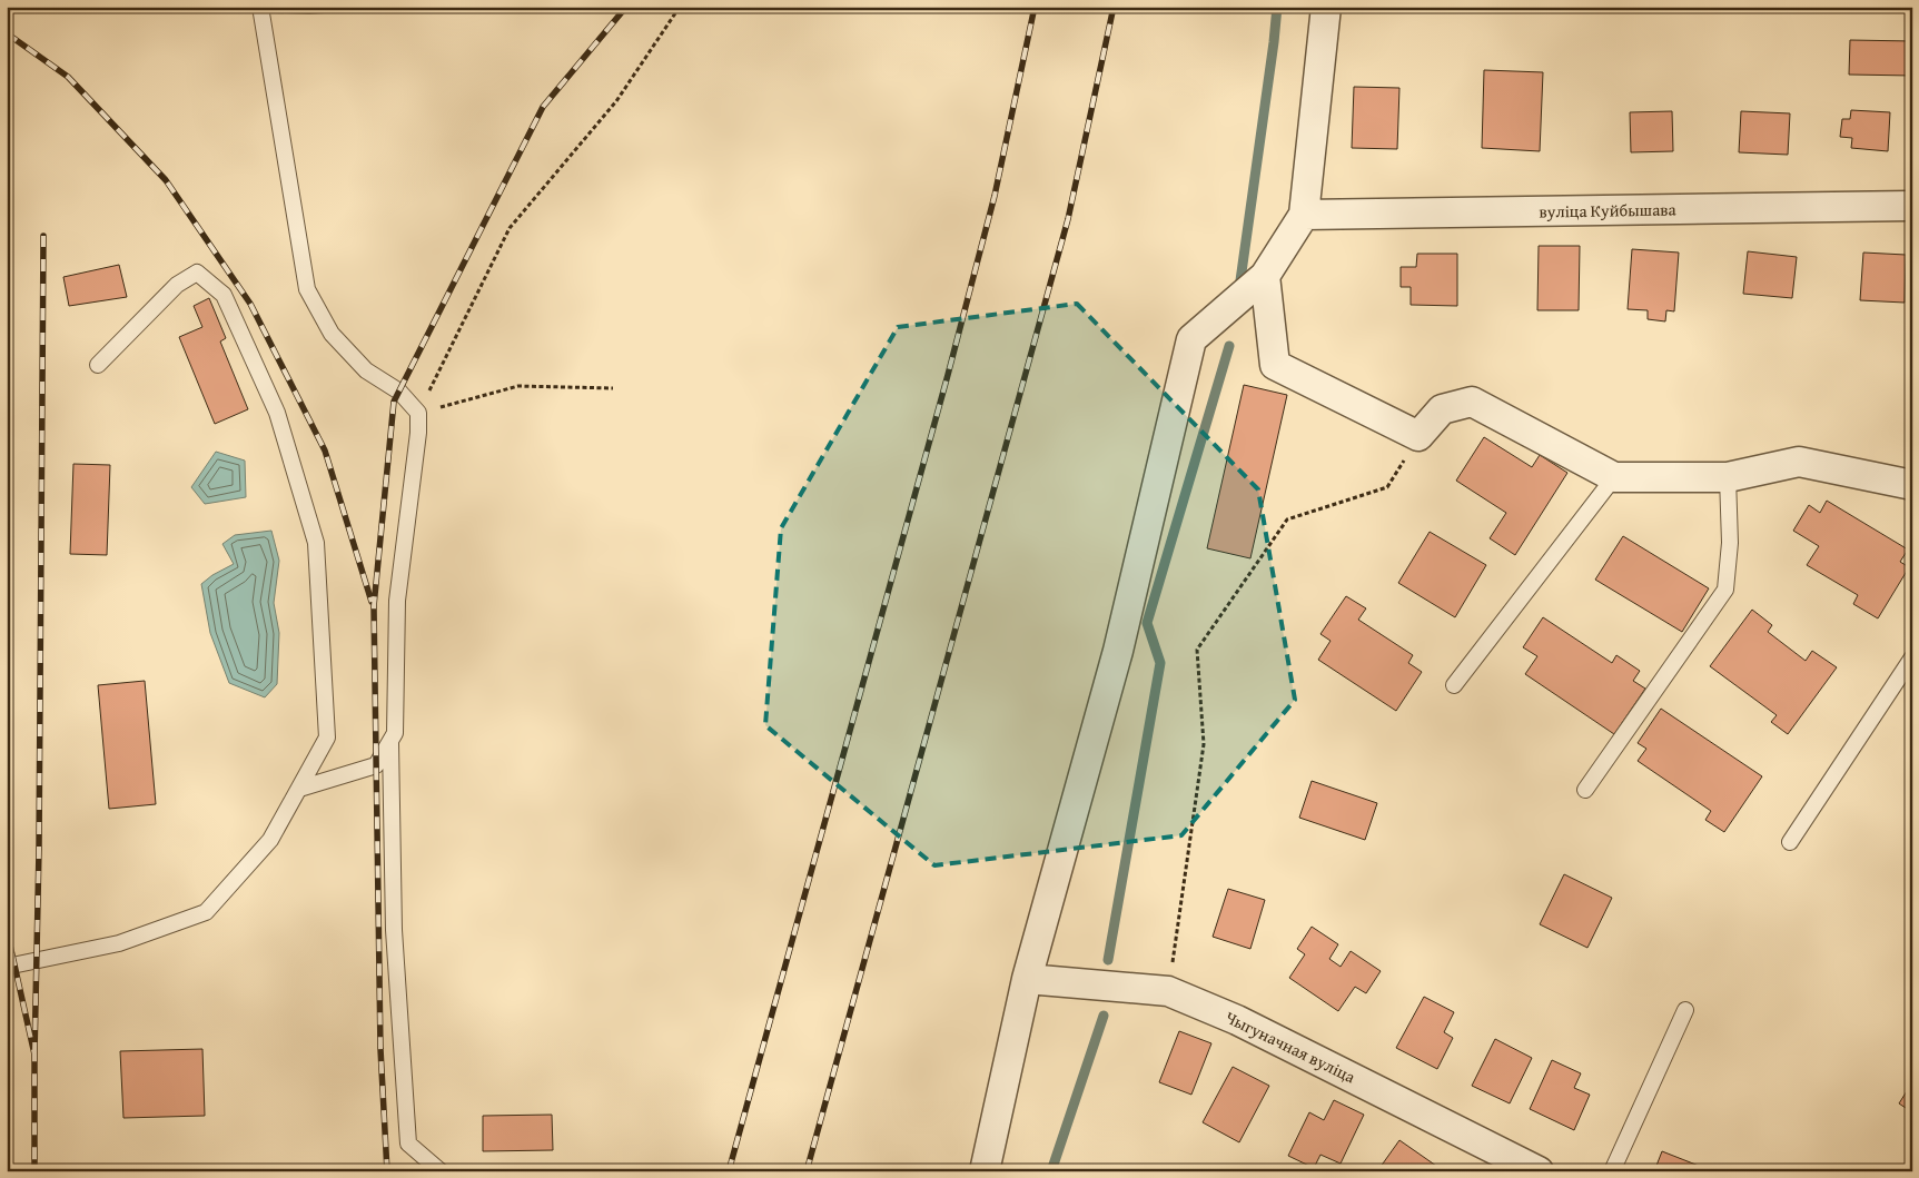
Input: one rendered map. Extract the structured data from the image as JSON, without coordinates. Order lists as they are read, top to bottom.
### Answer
{
  "streets": {
    "street": ["вуліца Куйбышава", "Чыгуначная вуліца"]
  }
}
